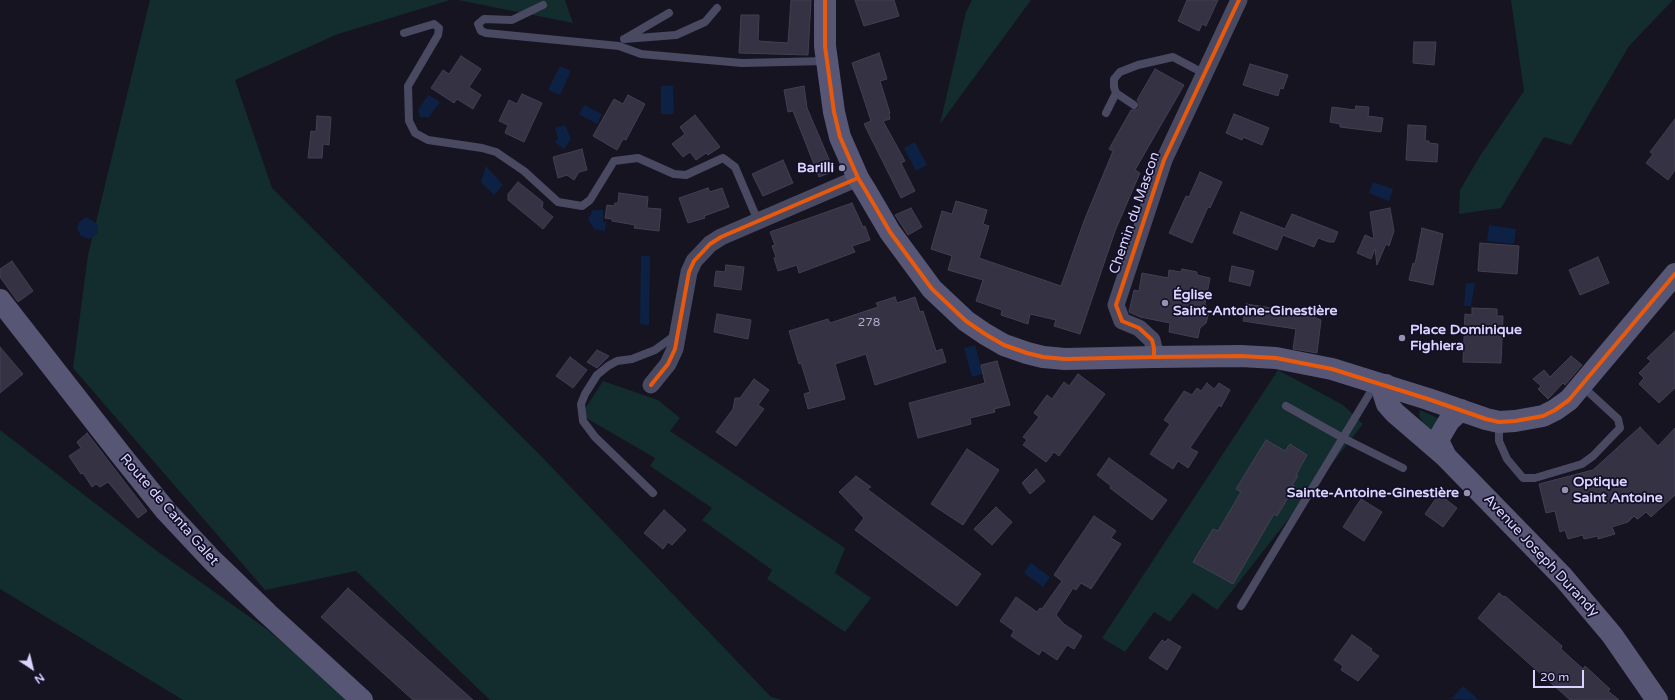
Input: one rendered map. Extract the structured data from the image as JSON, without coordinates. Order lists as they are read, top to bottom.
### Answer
{
  "streets": {
    "street": ["Chemin du Mascon", "Route de Canta Galet", "Avenue Joseph Durandy"]
  },
  "places": [
    "Barilli",
    "Église Saint-Antoine-Ginestière",
    "Place Dominique Fighiera",
    "Optique Saint Antoine",
    "Sainte-Antoine-Ginestière"
  ],
  "house_numbers": ["278"],
  "scale_bar": "20 m",
  "north": "bottom right"
}
